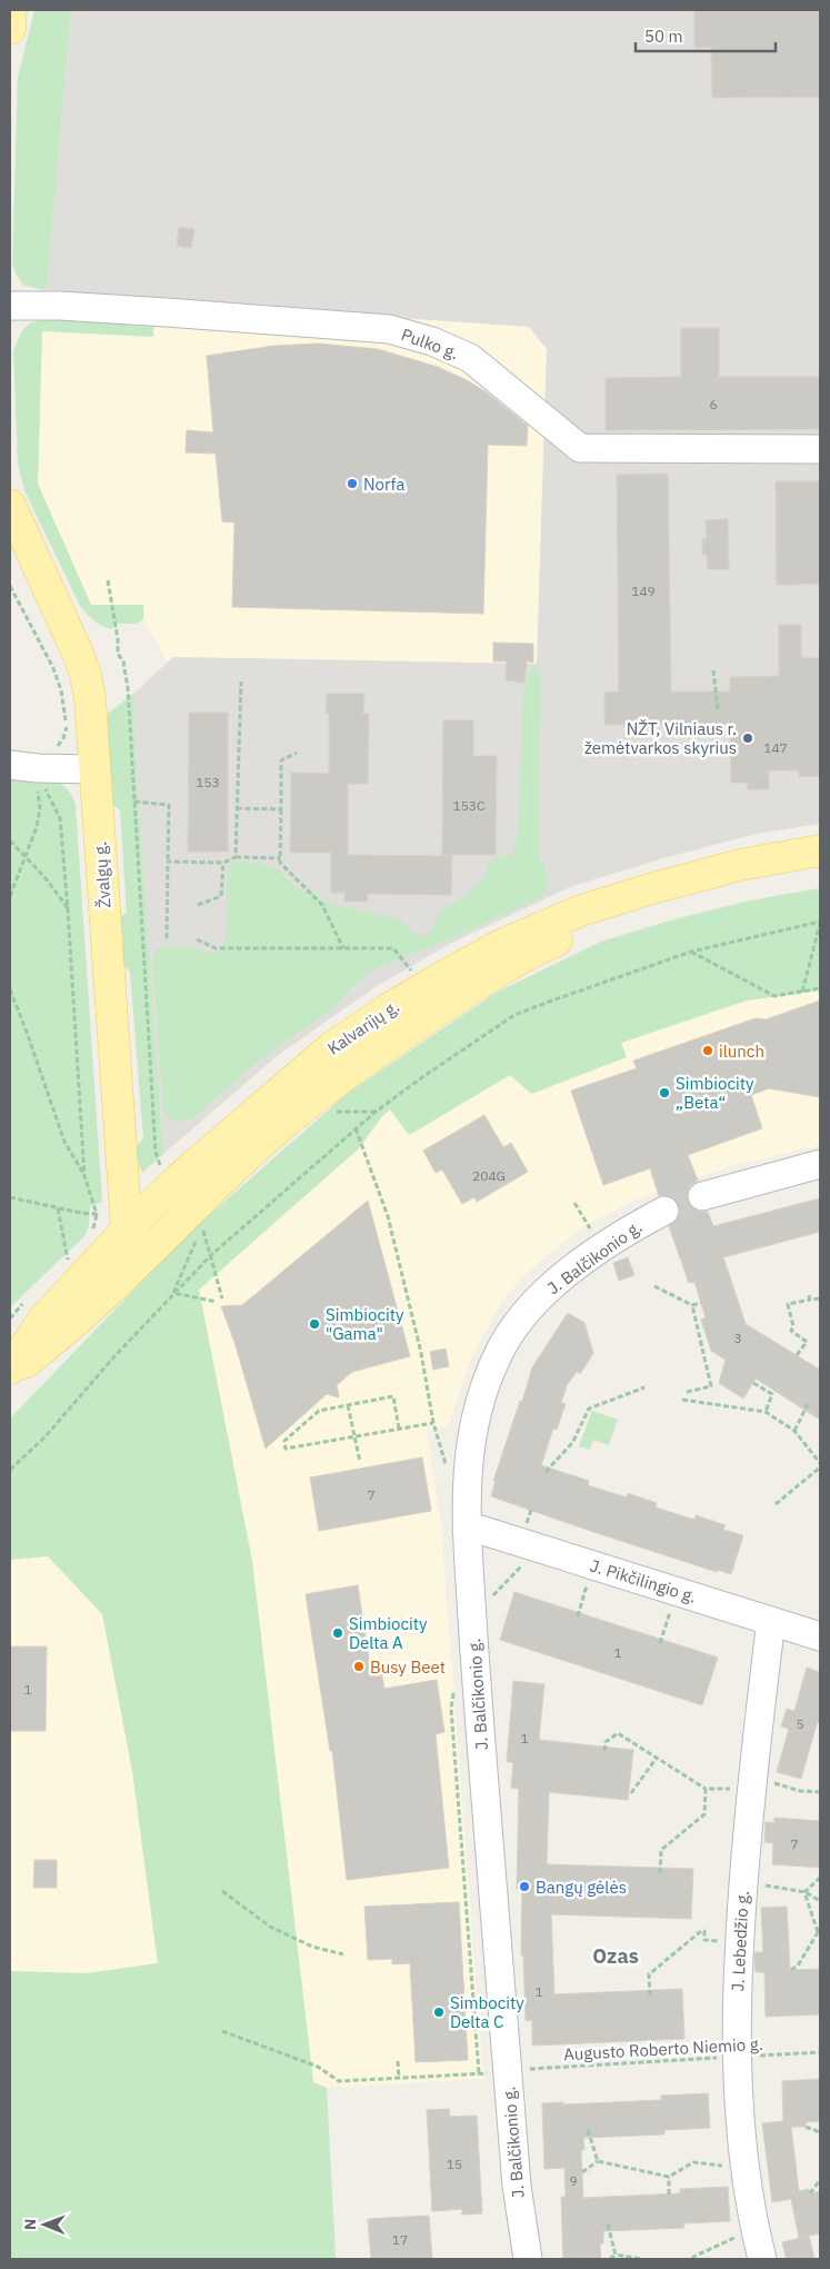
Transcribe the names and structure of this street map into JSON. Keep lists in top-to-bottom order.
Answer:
{
  "streets": {
    "main road": ["Žvalgų g.", "Kalvarijų g."],
    "street": [
      "Pulko g.",
      "J. Balčikonio g.",
      "J. Pikčilingio g.",
      "J. Lebedžio g."
    ],
    "path": ["Augusto Roberto Niemio g."]
  },
  "crossings": [
    ["Žvalgų g.", "Kalvarijų g."],
    ["J. Balčikonio g.", "J. Pikčilingio g."],
    ["J. Balčikonio g.", "Augusto Roberto Niemio g."],
    ["J. Pikčilingio g.", "J. Lebedžio g."],
    ["J. Lebedžio g.", "Augusto Roberto Niemio g."]
  ],
  "districts": ["Ozas"],
  "places": [
    "Norfa",
    "NŽT, Vilniaus r. žemėtvarkos skyrius",
    "ilunch",
    "Simbiocity „Beta“",
    "Simbiocity \"Gama\"",
    "Simbiocity Delta A",
    "Busy Beet",
    "Bangų gėlės",
    "Simbocity Delta C"
  ],
  "house_numbers": [
    "6",
    "149",
    "147",
    "153",
    "153C",
    "204G",
    "3",
    "7",
    "1",
    "1",
    "5",
    "1",
    "7",
    "1",
    "15",
    "9",
    "17"
  ],
  "scale_bar": "50 m",
  "north": "left"
}
